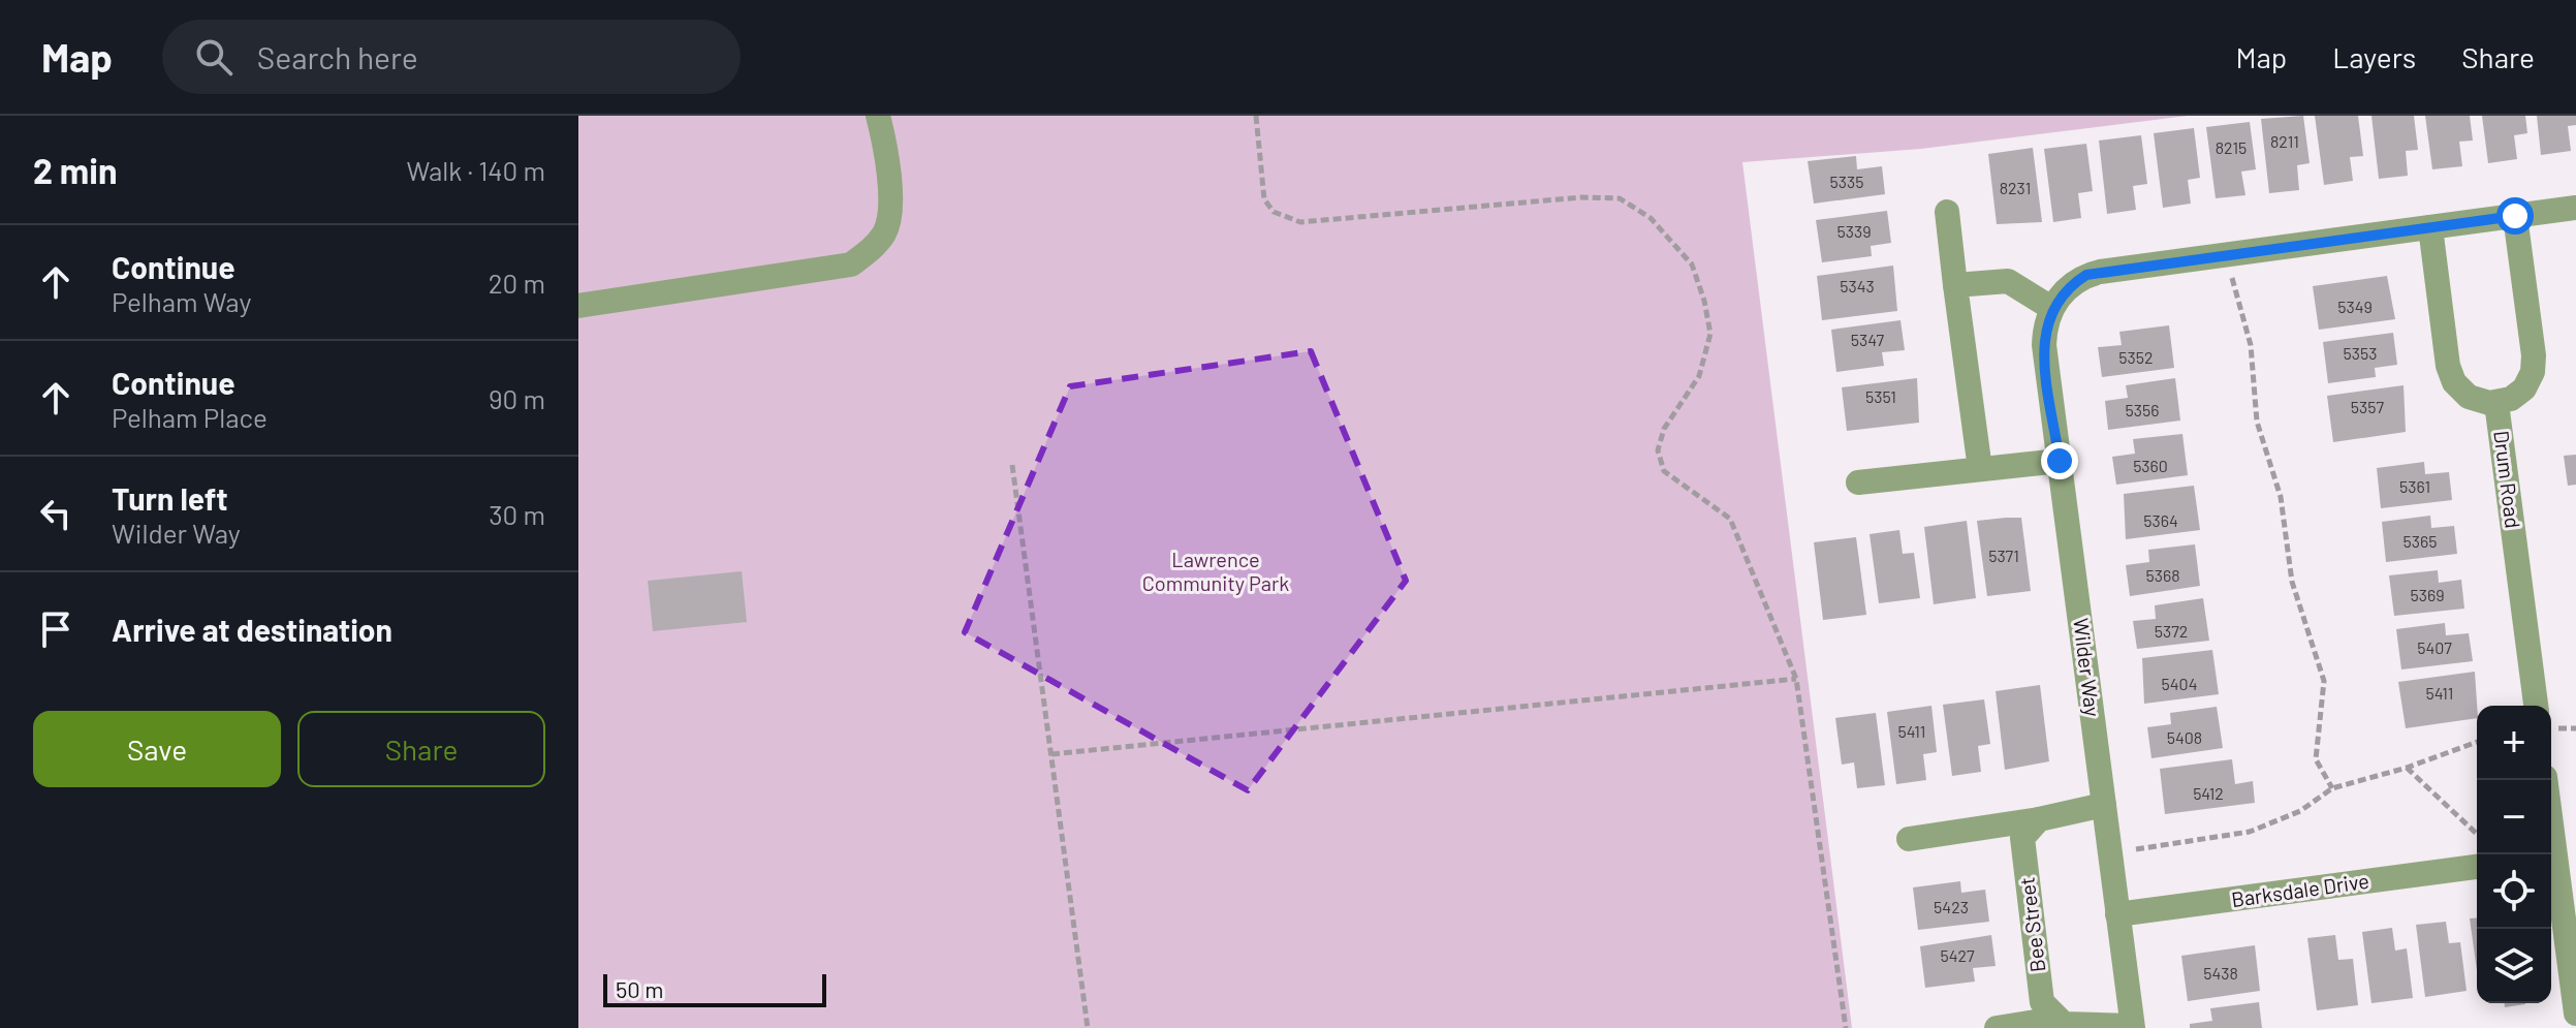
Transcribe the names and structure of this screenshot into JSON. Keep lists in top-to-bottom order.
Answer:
{
  "streets": {
    "street": [
      "Drum Road",
      "Wilder Way",
      "Barksdale Drive",
      "Bee Street"
    ]
  },
  "crossings": [
    ["Wilder Way", "Barksdale Drive"]
  ],
  "parks": ["Lawrence Community Park"],
  "house_numbers": [
    "8211",
    "8215",
    "5335",
    "8231",
    "5339",
    "5343",
    "5349",
    "5347",
    "5353",
    "5352",
    "5351",
    "5357",
    "5356",
    "5360",
    "5361",
    "5364",
    "5365",
    "5371",
    "5368",
    "5369",
    "5372",
    "5407",
    "5404",
    "5411",
    "5411",
    "5408",
    "5412",
    "5423",
    "5427",
    "5438"
  ],
  "scale_bar": "50 m",
  "page": {
    "header": "Map",
    "search": "Search here",
    "nav": ["Map", "Layers", "Share"],
    "heading": ["2 min", "Walk · 140 m"],
    "list": [
      ["Continue", "Pelham Way", "20 m"],
      ["Continue", "Pelham Place", "90 m"],
      ["Turn left", "Wilder Way", "30 m"],
      "Arrive at destination"
    ],
    "buttons": ["Save", "Share"],
    "map_buttons": ["+", "−"],
    "scale": "50 m"
  }
}
